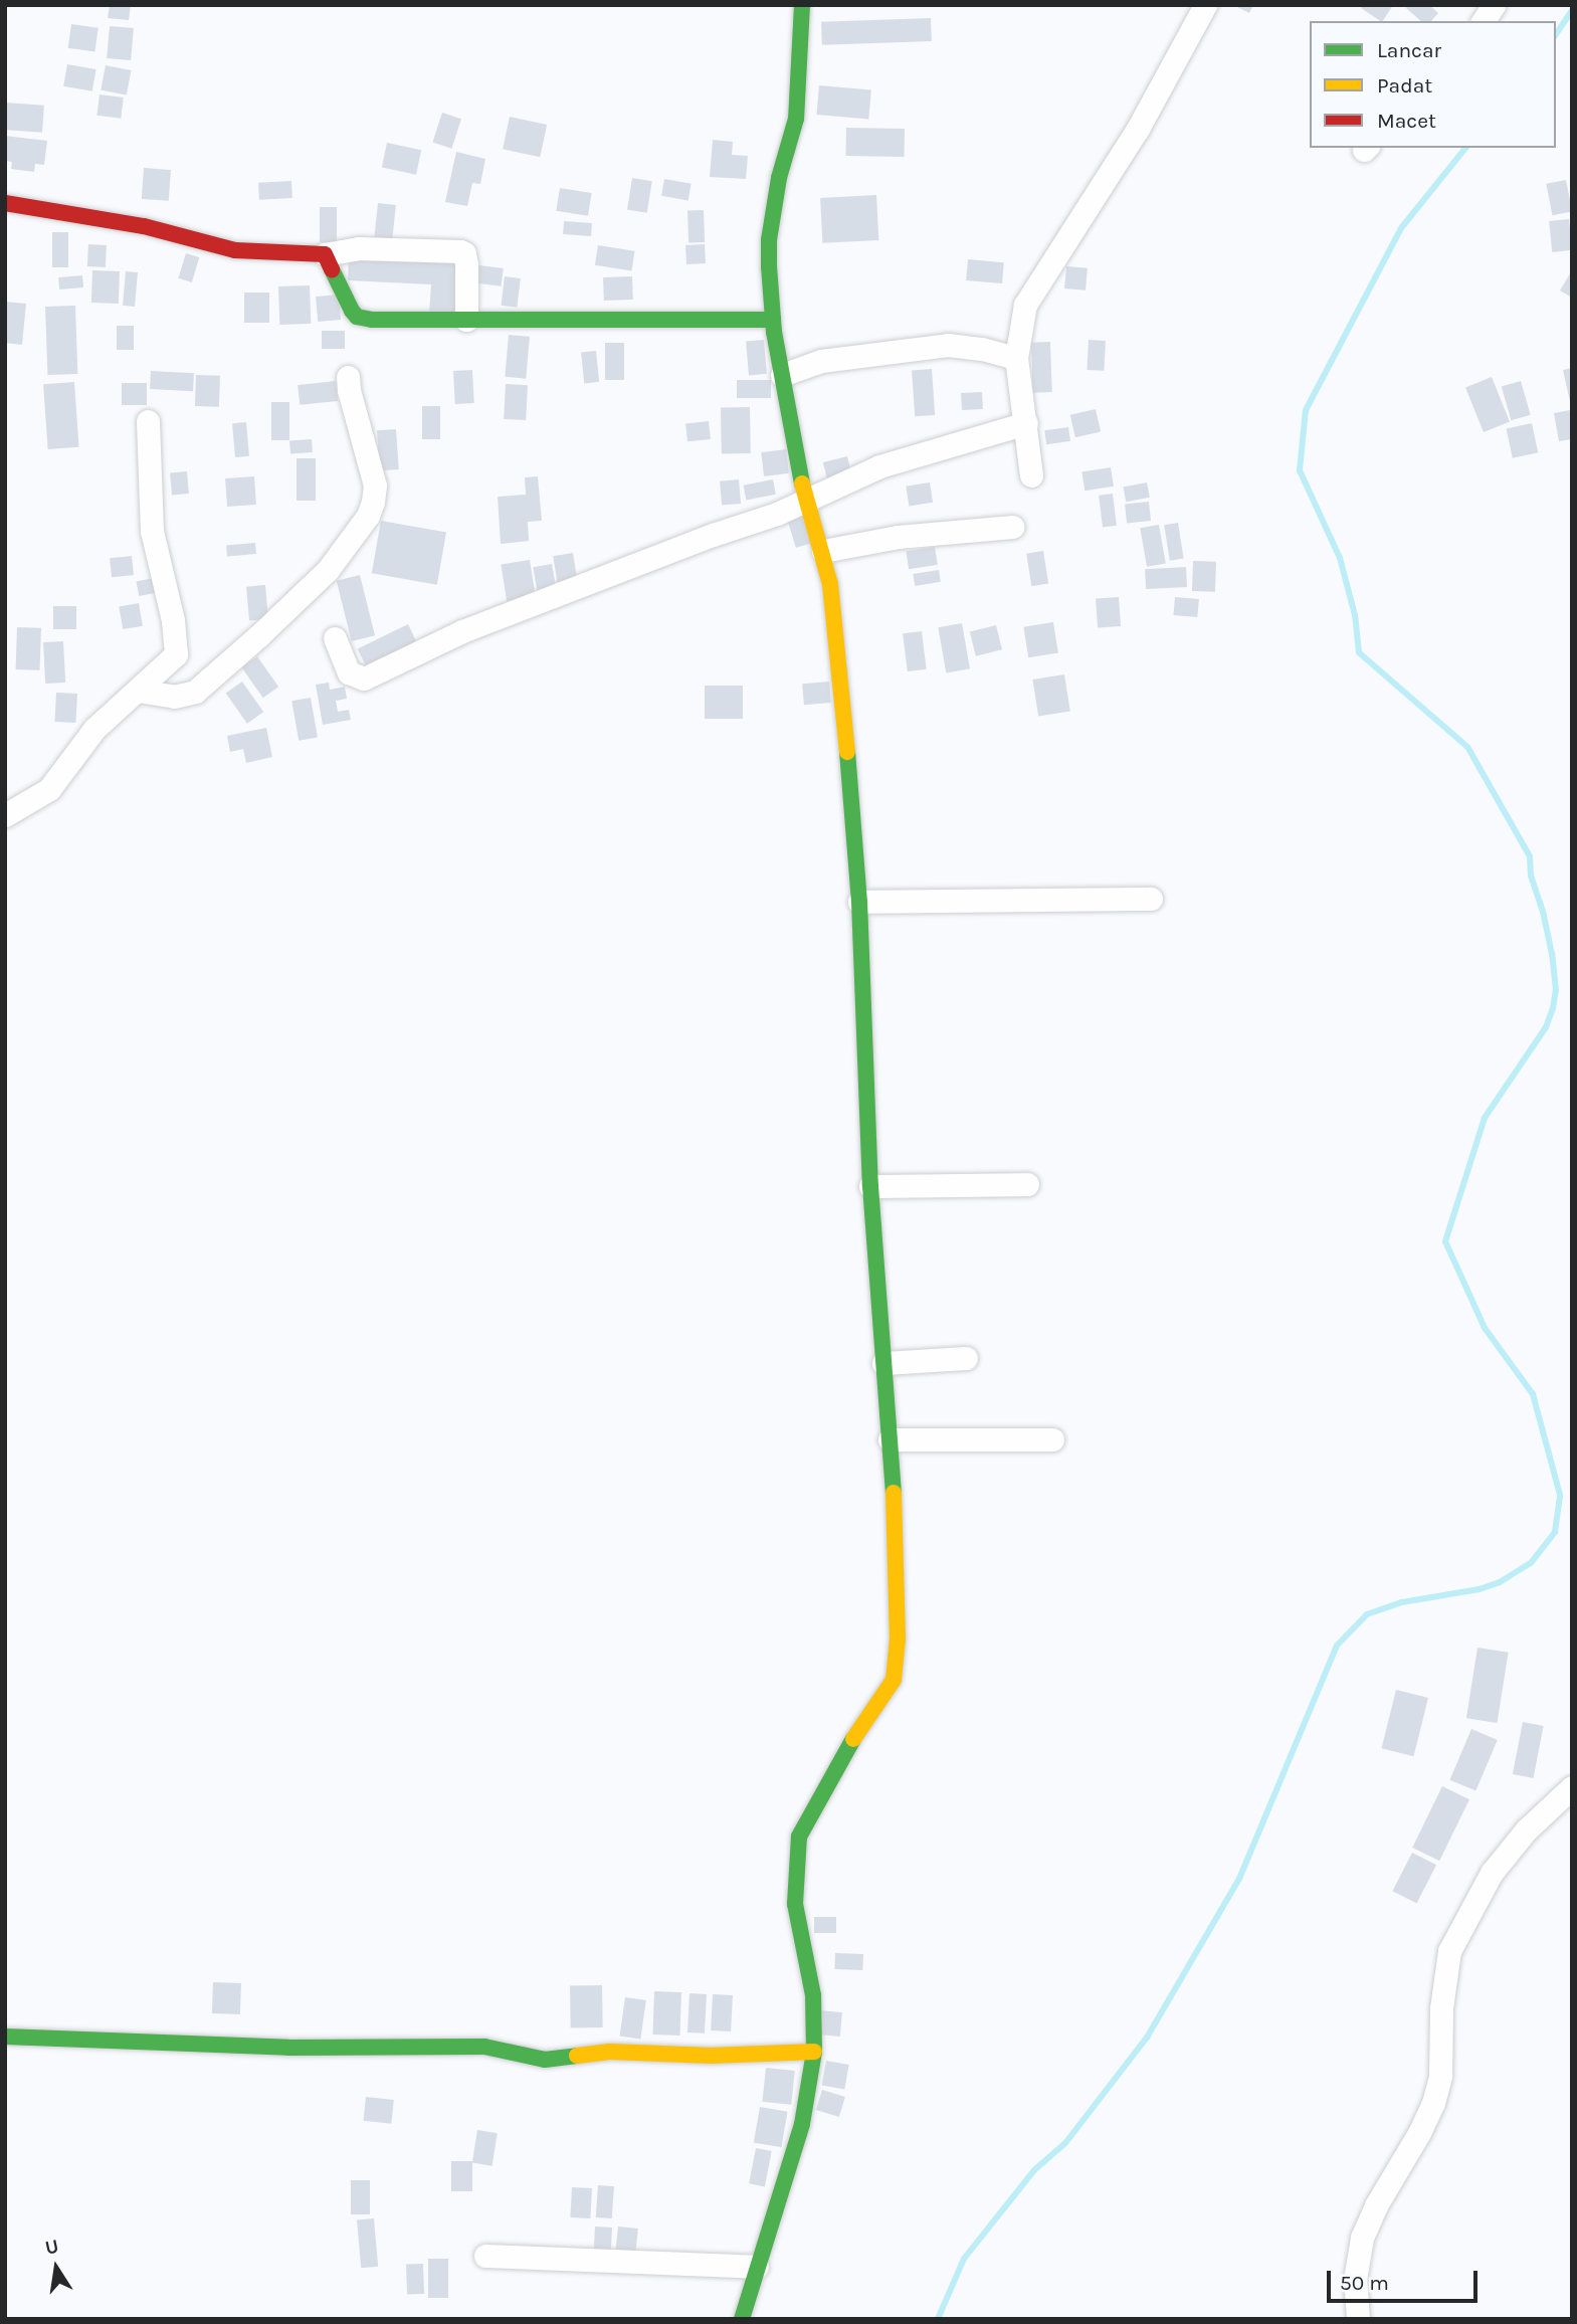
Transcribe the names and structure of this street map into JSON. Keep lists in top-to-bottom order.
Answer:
{
  "legend": ["Lancar", "Padat", "Macet"],
  "scale_bar": "50 m",
  "north": "top"
}
